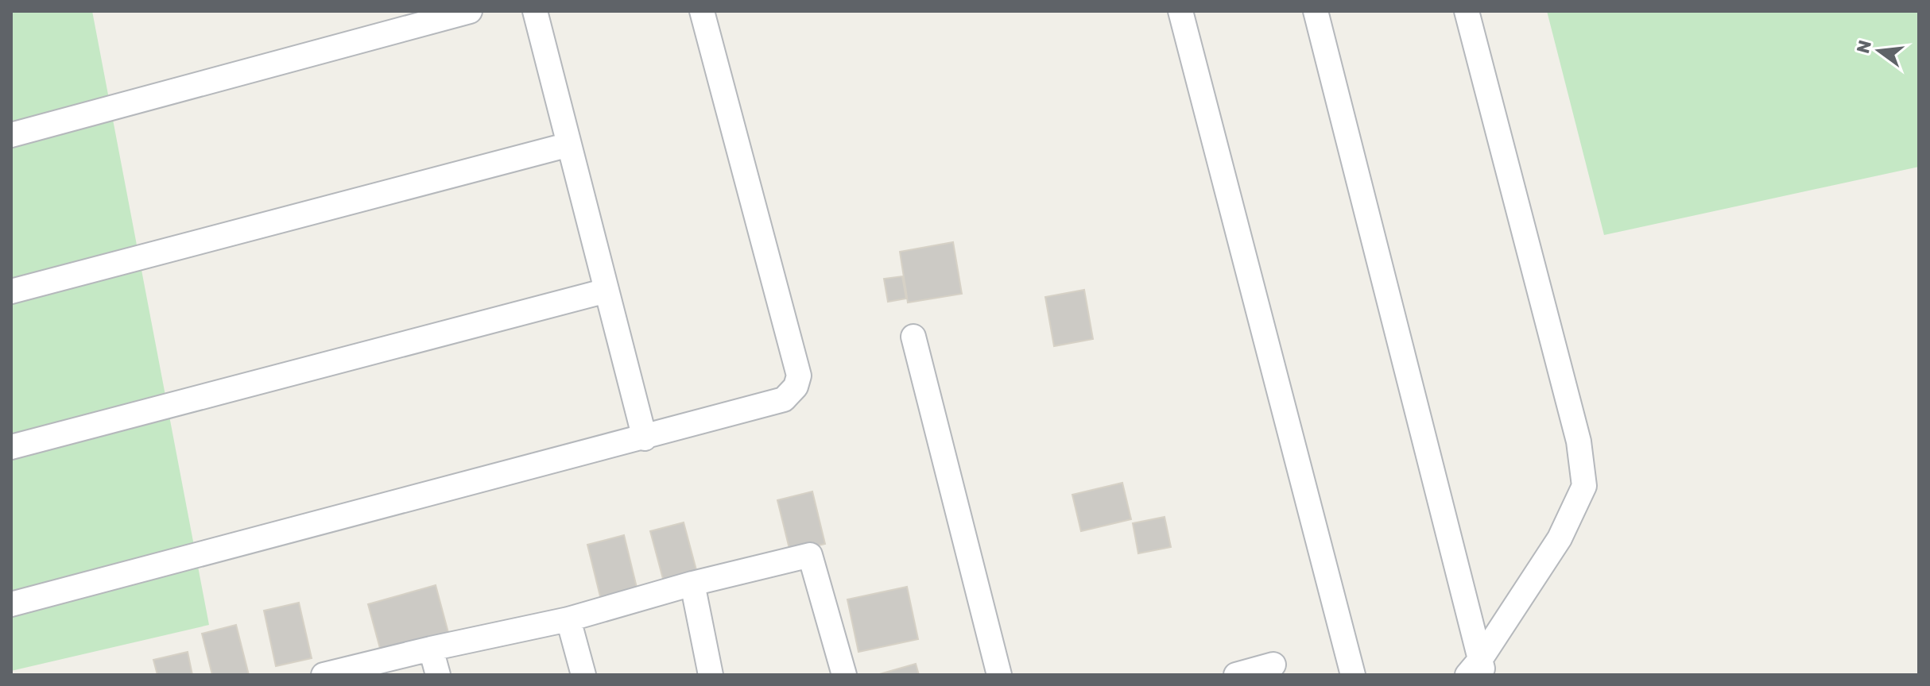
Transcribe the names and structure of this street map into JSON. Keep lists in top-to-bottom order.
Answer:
{
  "north": "left"
}
